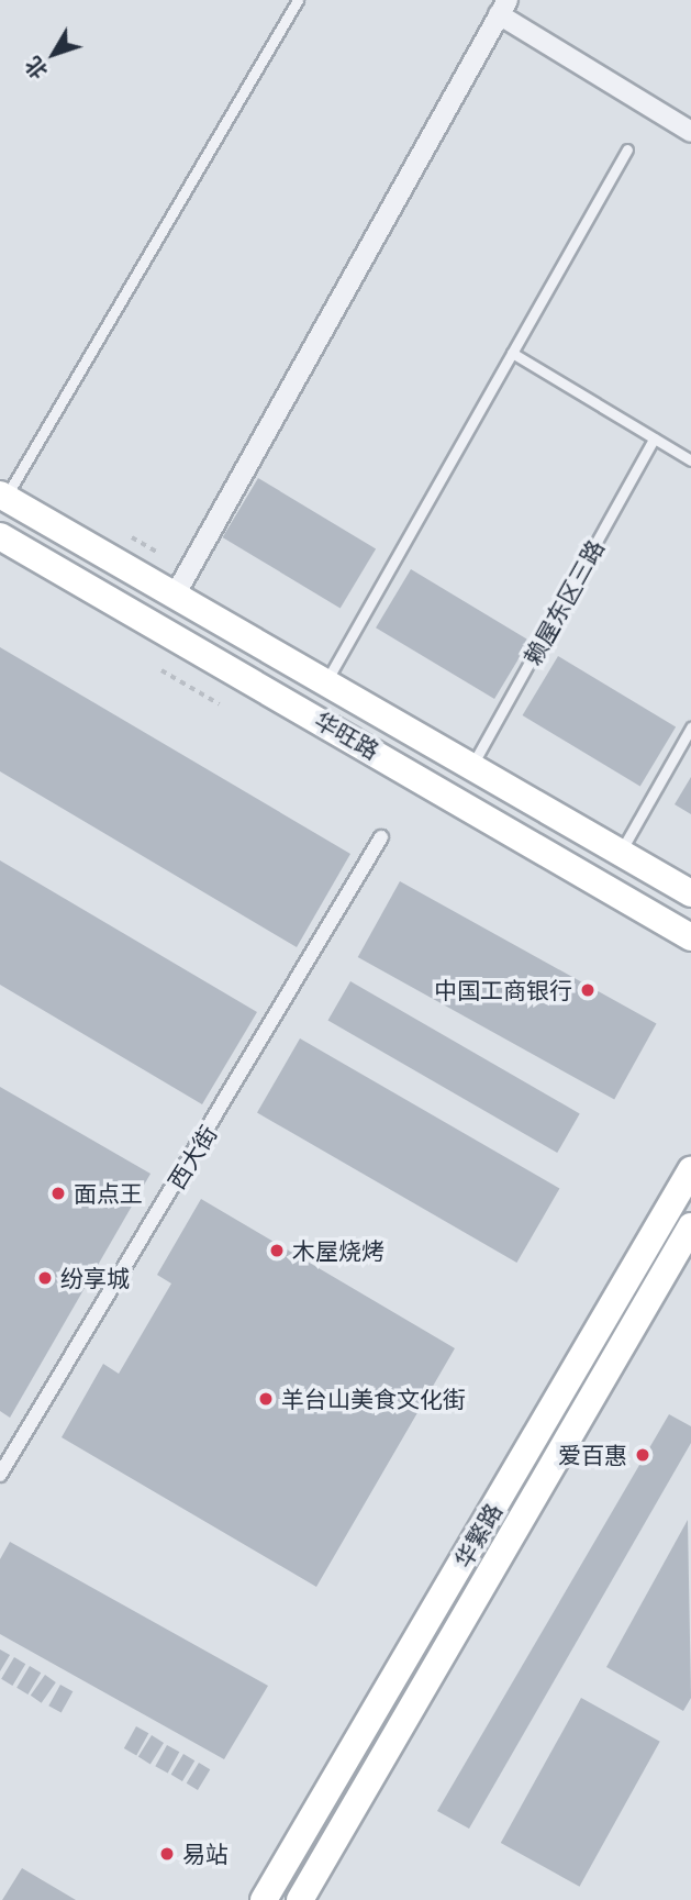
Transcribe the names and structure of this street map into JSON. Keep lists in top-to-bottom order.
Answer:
{
  "streets": {
    "main road": ["华旺路", "华繁路"],
    "street": ["西大街"],
    "lane": ["赖屋东区三路"]
  },
  "crossings": [
    ["赖屋东区三路", "华旺路"]
  ],
  "places": [
    "中国工商银行",
    "面点王",
    "木屋烧烤",
    "纷享城",
    "羊台山美食文化街",
    "爱百惠",
    "易站"
  ],
  "north": "bottom left"
}
